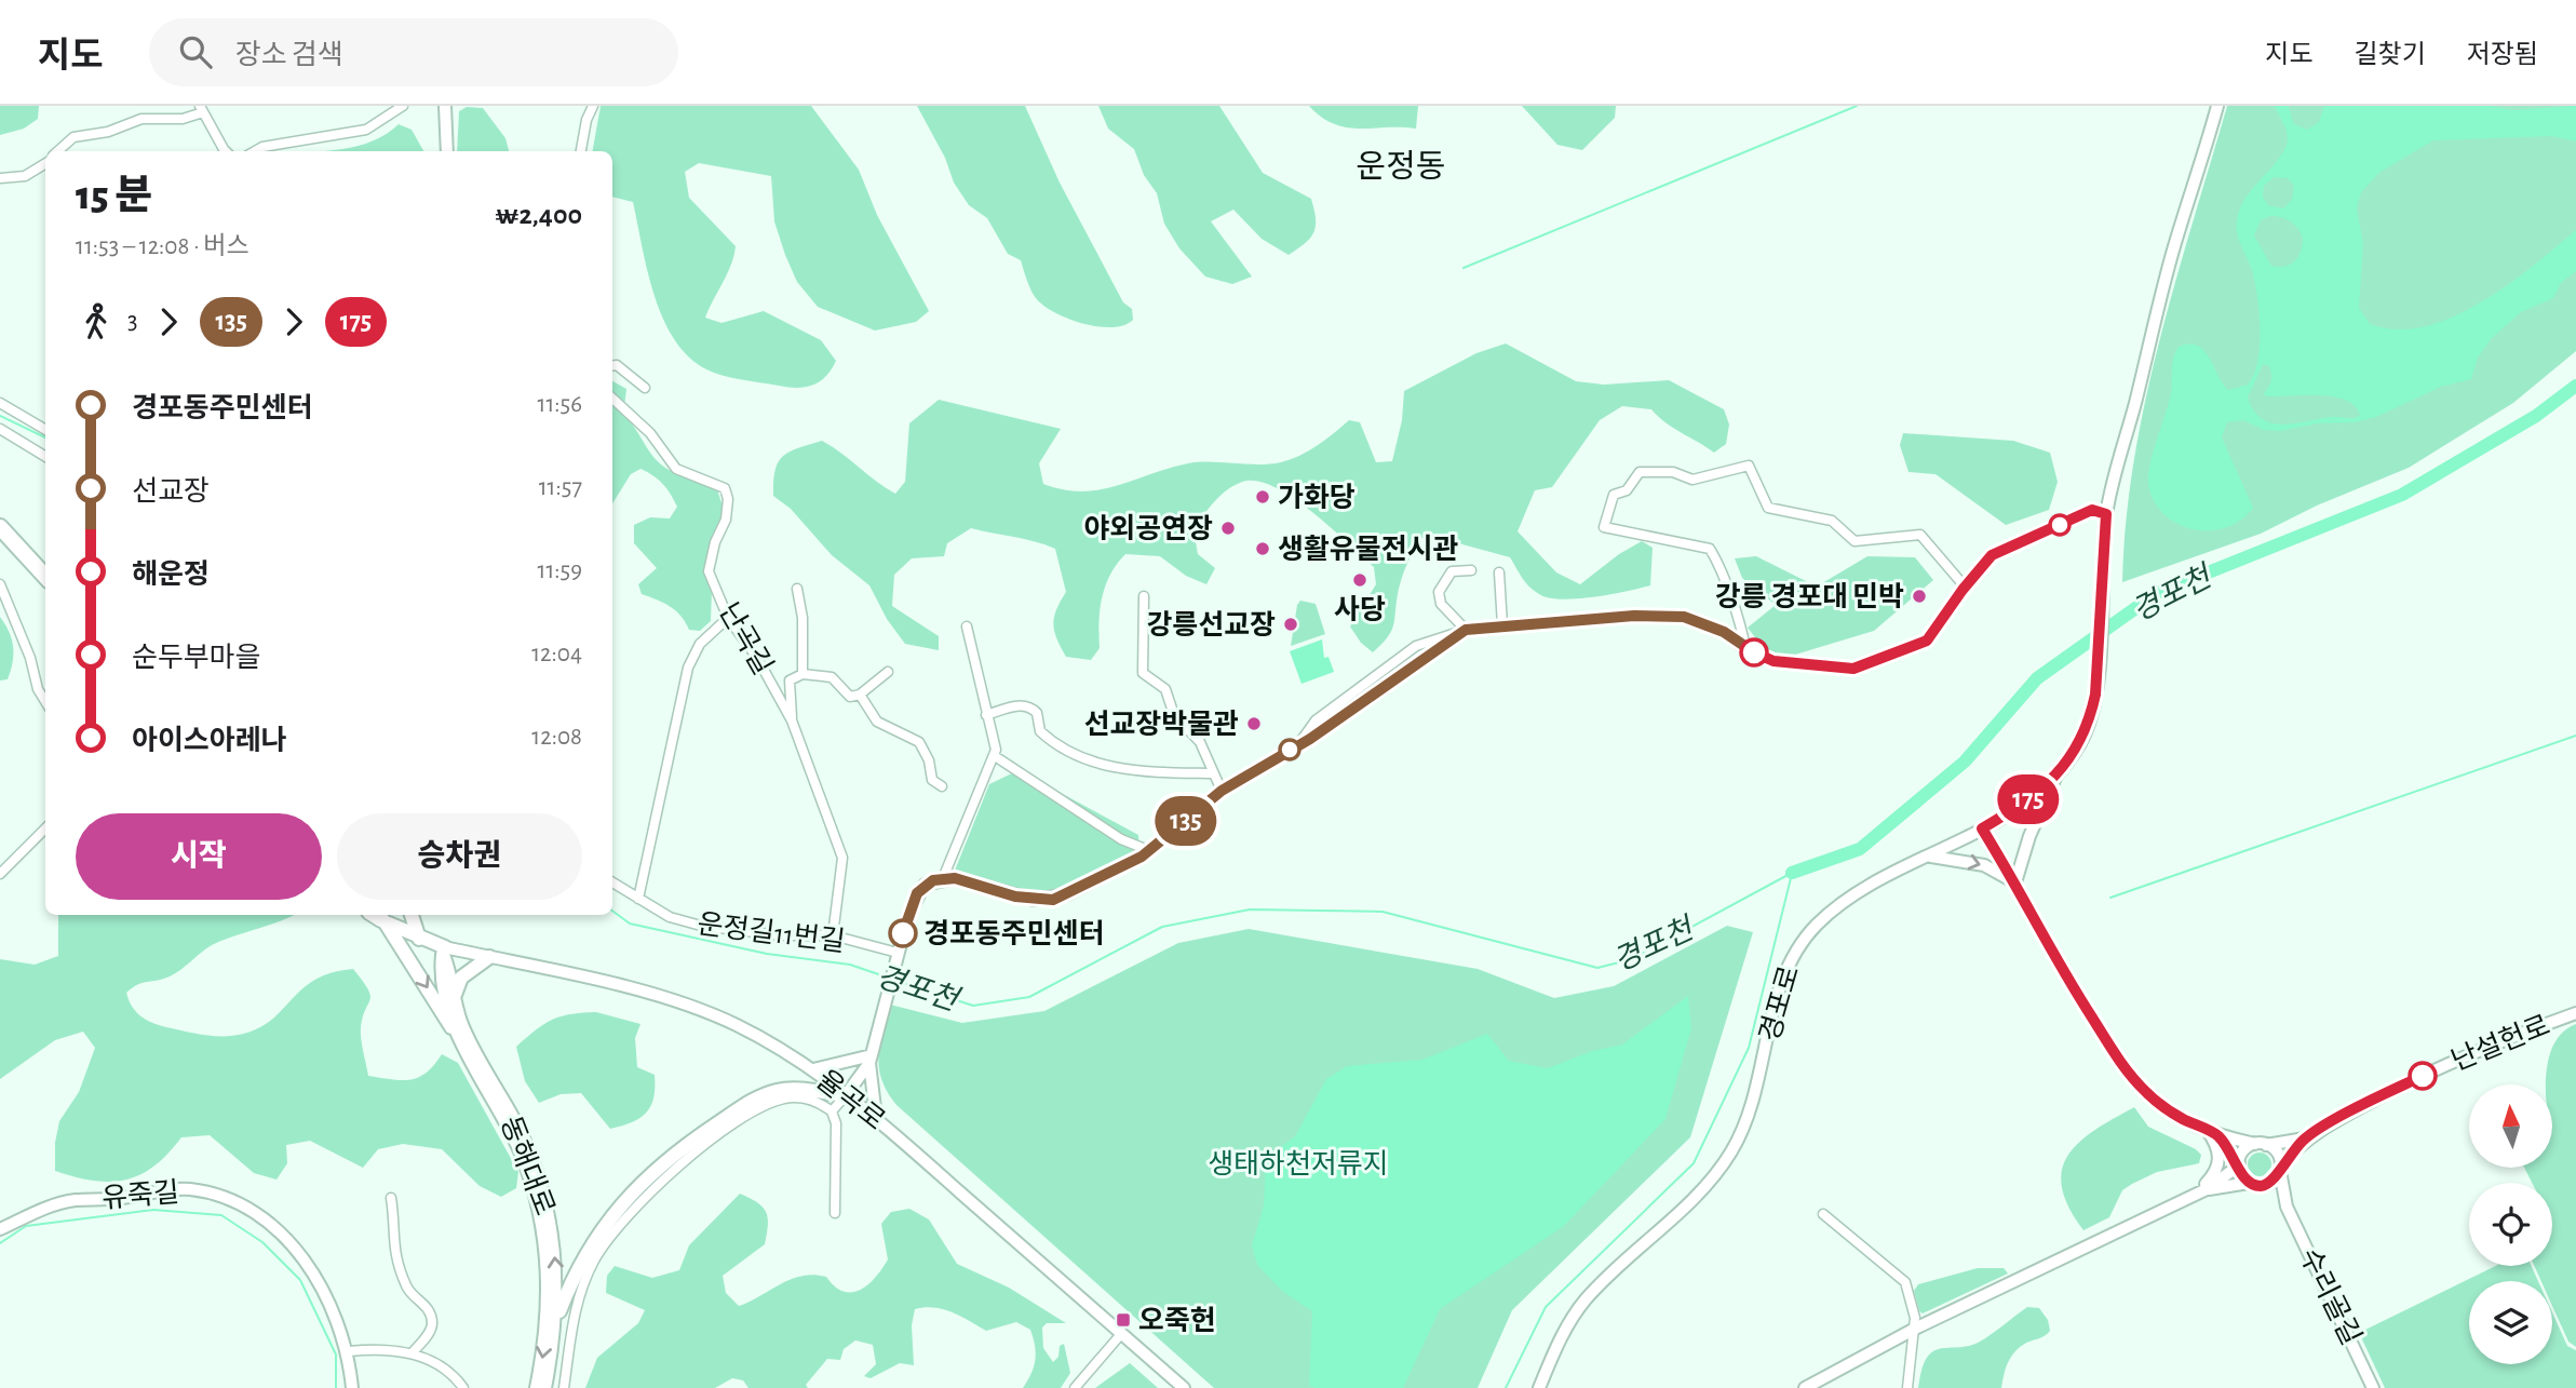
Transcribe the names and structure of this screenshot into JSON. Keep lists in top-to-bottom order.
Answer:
{
  "streets": {
    "main road": ["동해대로"],
    "street": [
      "난곡길",
      "운정길11번길",
      "경포로",
      "난설헌로",
      "율곡로",
      "유죽길",
      "수리골길"
    ]
  },
  "crossings": [
    ["난곡길", "운정길11번길"],
    ["난설헌로", "수리골길"],
    ["율곡로", "동해대로"]
  ],
  "districts": ["운정동"],
  "water": ["경포천"],
  "parks": ["생태하천저류지"],
  "places": {
    "other": [
      "가화당",
      "야외공연장",
      "생활유물전시관",
      "사당",
      "강릉 경포대 민박",
      "강릉선교장",
      "선교장박물관",
      "경포동주민센터"
    ],
    "transit": ["오죽헌"]
  },
  "lines": ["bus line 175", "bus line 135"],
  "north": "top",
  "page": {
    "header": "지도",
    "search": "장소 검색",
    "nav": ["지도", "길찾기", "저장됨"],
    "on_map": ["135", "175"],
    "heading": ["15 분", "11:53 – 12:08 · 버스", "₩2,400"],
    "legs": ["3", "135", "175"],
    "list": [
      {
        "name": "경포동주민센터",
        "value": "11:56"
      },
      {
        "name": "선교장",
        "value": "11:57"
      },
      {
        "name": "해운정",
        "value": "11:59"
      },
      {
        "name": "순두부마을",
        "value": "12:04"
      },
      {
        "name": "아이스아레나",
        "value": "12:08"
      }
    ],
    "buttons": ["시작", "승차권"]
  }
}
